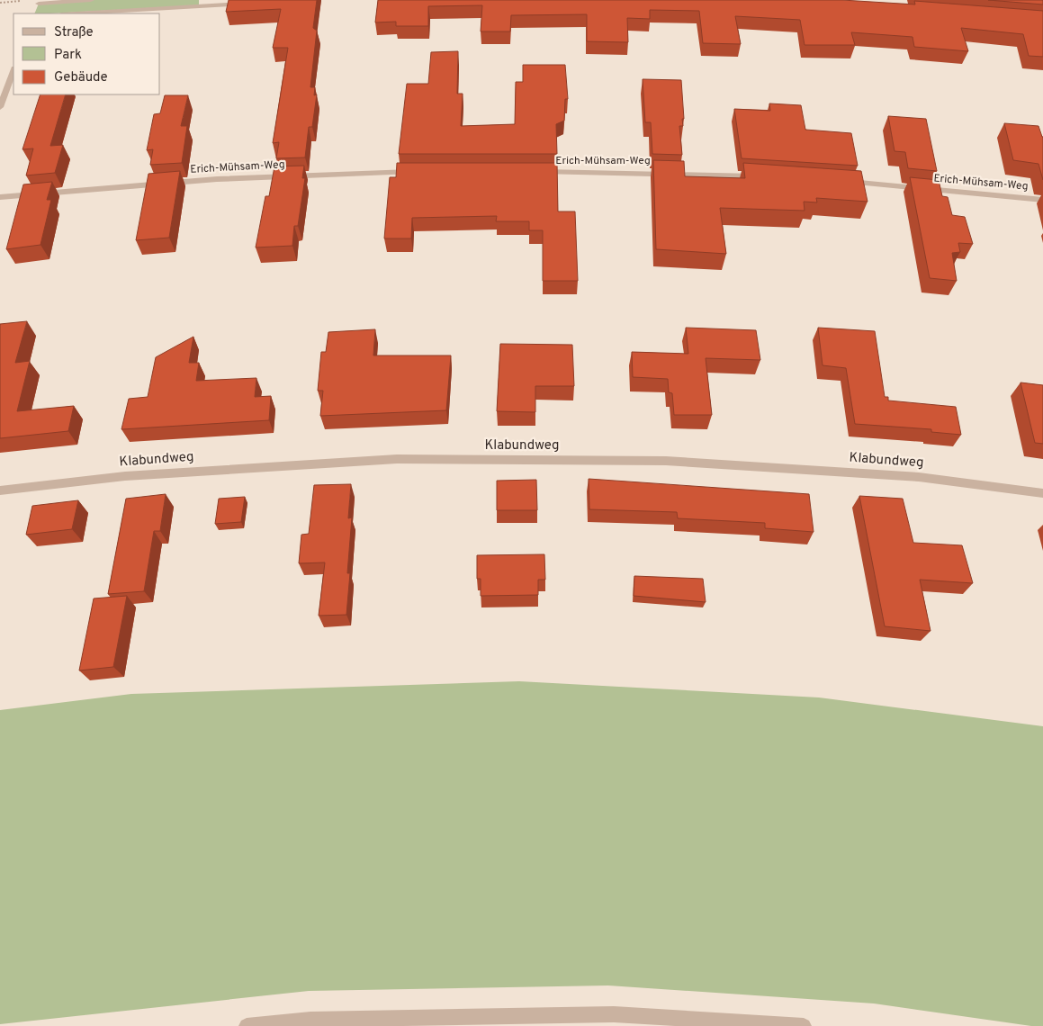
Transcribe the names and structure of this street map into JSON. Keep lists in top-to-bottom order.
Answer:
{
  "streets": {
    "street": ["Erich-Mühsam-Weg", "Klabundweg"]
  },
  "legend": ["Straße", "Park", "Gebäude"]
}
